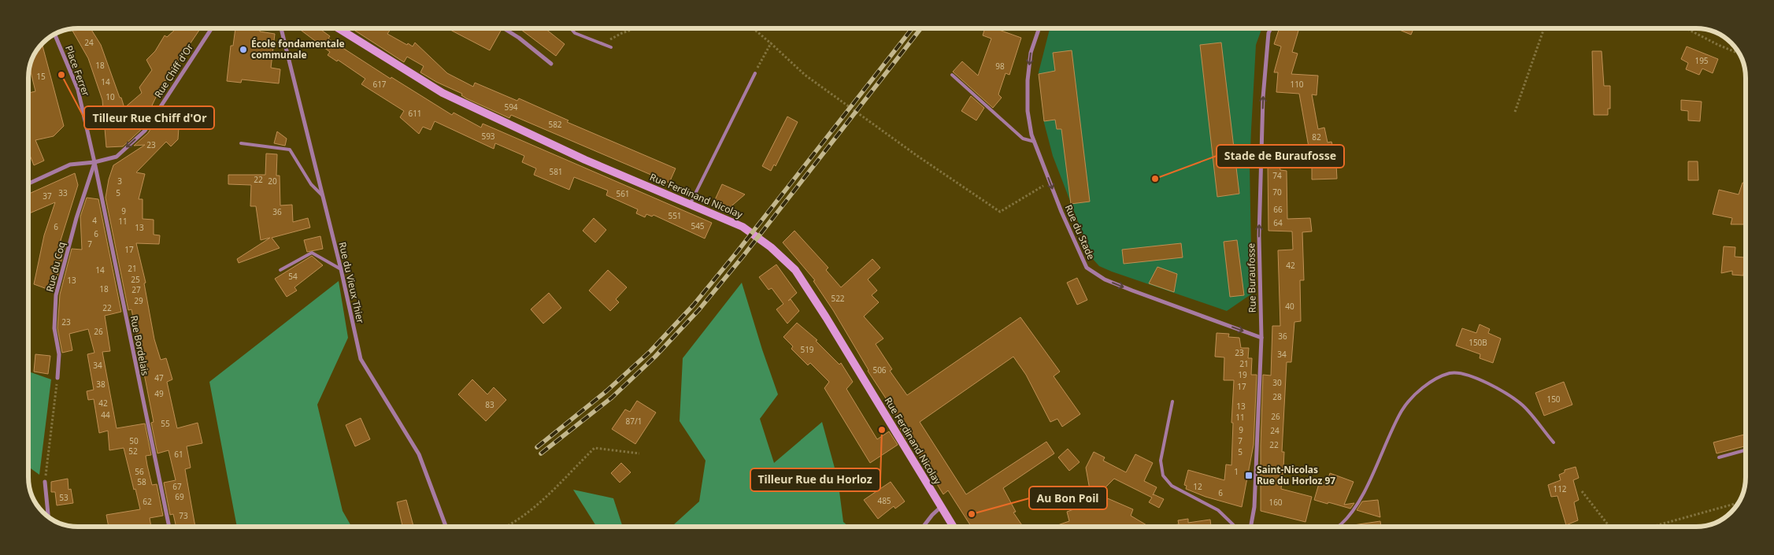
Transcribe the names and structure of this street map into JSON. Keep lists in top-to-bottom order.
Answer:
{
  "streets": {
    "street": [
      "Place Ferrer",
      "Rue Chiff d'Or",
      "Rue Ferdinand Nicolay",
      "Rue du Stade",
      "Rue du Coq",
      "Rue Buraufosse",
      "Rue du Vieux Thier",
      "Rue Bordelais"
    ]
  },
  "crossings": [
    ["Place Ferrer", "Rue Chiff d'Or"],
    ["Place Ferrer", "Rue du Coq"],
    ["Place Ferrer", "Rue Bordelais"],
    ["Rue Chiff d'Or", "Rue du Coq"],
    ["Rue Chiff d'Or", "Rue Bordelais"],
    ["Rue du Stade", "Rue Buraufosse"],
    ["Rue du Coq", "Rue Bordelais"]
  ],
  "one_way": ["Rue Chiff d'Or", "Rue du Stade", "Rue Buraufosse"],
  "places": {
    "other": [
      "École fondamentale communale",
      "Tilleur Rue Chiff d'Or",
      "Stade de Buraufosse",
      "Tilleur Rue du Horloz",
      "Au Bon Poil"
    ],
    "transit": ["Saint-Nicolas Rue du Horloz 97"]
  },
  "house_numbers": [
    "24",
    "195",
    "18",
    "98",
    "15",
    "14",
    "617",
    "110",
    "10",
    "594",
    "611",
    "582",
    "593",
    "82",
    "23",
    "581",
    "74",
    "22",
    "3",
    "20",
    "70",
    "33",
    "5",
    "561",
    "37",
    "66",
    "9",
    "36",
    "551",
    "4",
    "11",
    "64",
    "545",
    "6",
    "13",
    "6",
    "7",
    "17",
    "42",
    "21",
    "14",
    "54",
    "25",
    "13",
    "18",
    "27",
    "522",
    "29",
    "40",
    "22",
    "23",
    "26",
    "36",
    "150B",
    "519",
    "23",
    "34",
    "21",
    "34",
    "506",
    "19",
    "47",
    "30",
    "38",
    "17",
    "49",
    "28",
    "150",
    "42",
    "83",
    "13",
    "44",
    "26",
    "11",
    "87/1",
    "55",
    "9",
    "24",
    "50",
    "7",
    "22",
    "52",
    "5",
    "61",
    "56",
    "1",
    "58",
    "67",
    "12",
    "112",
    "6",
    "69",
    "53",
    "485",
    "62",
    "160",
    "73"
  ]
}
